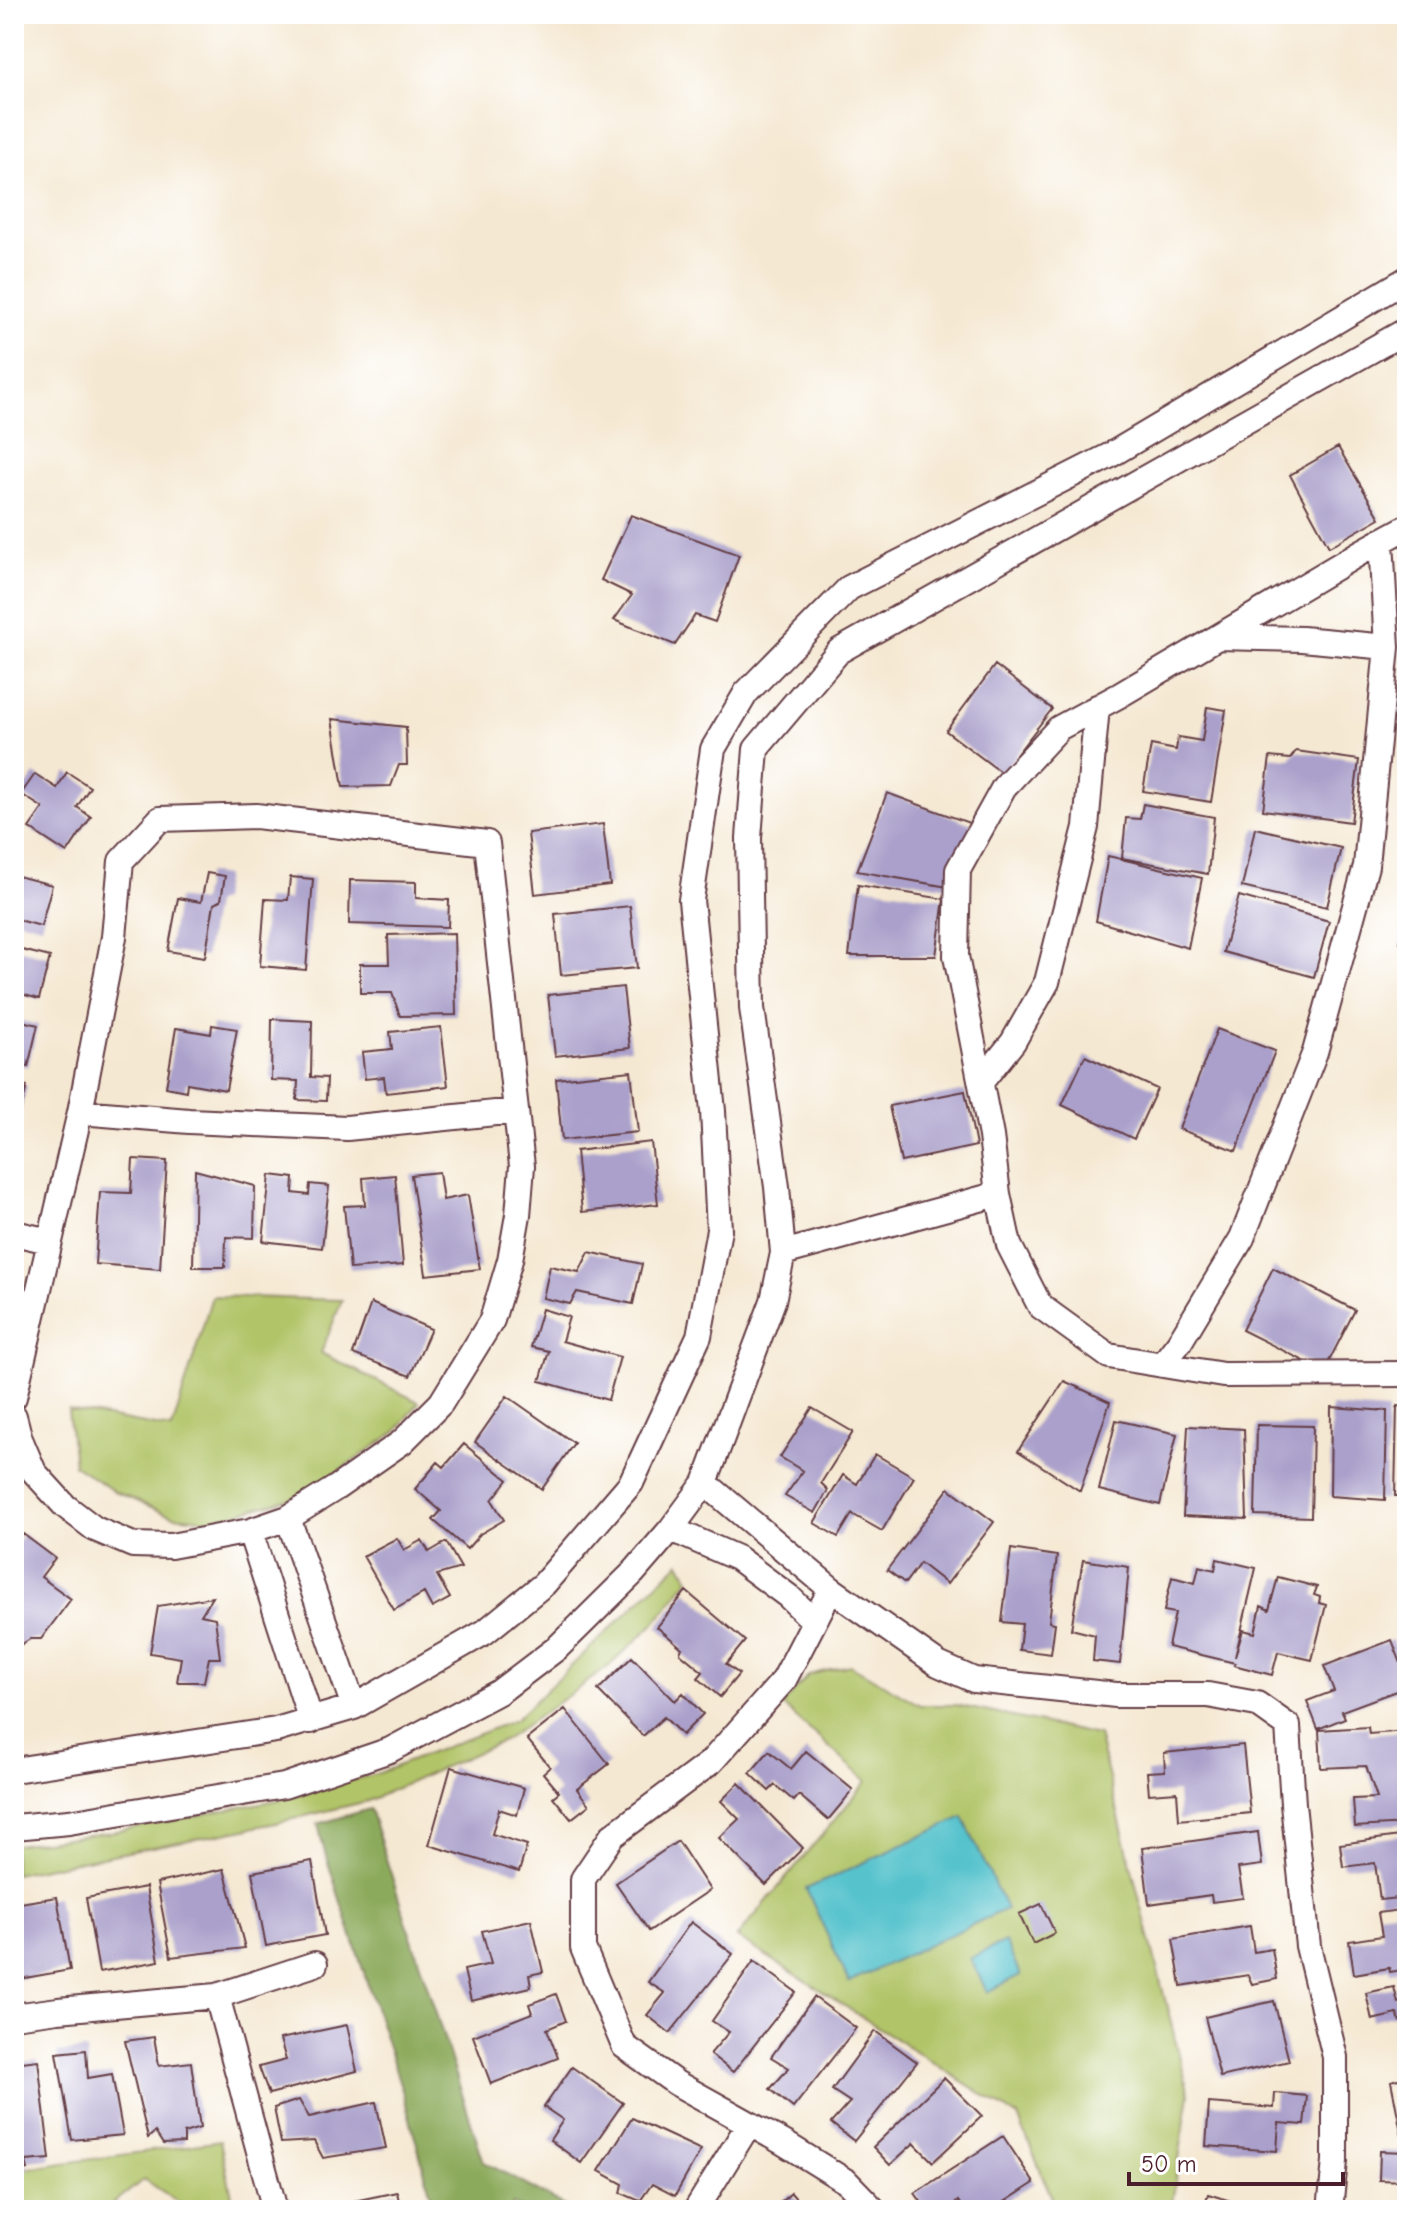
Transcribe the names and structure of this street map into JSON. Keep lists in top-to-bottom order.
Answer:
{
  "scale_bar": "50 m"
}
